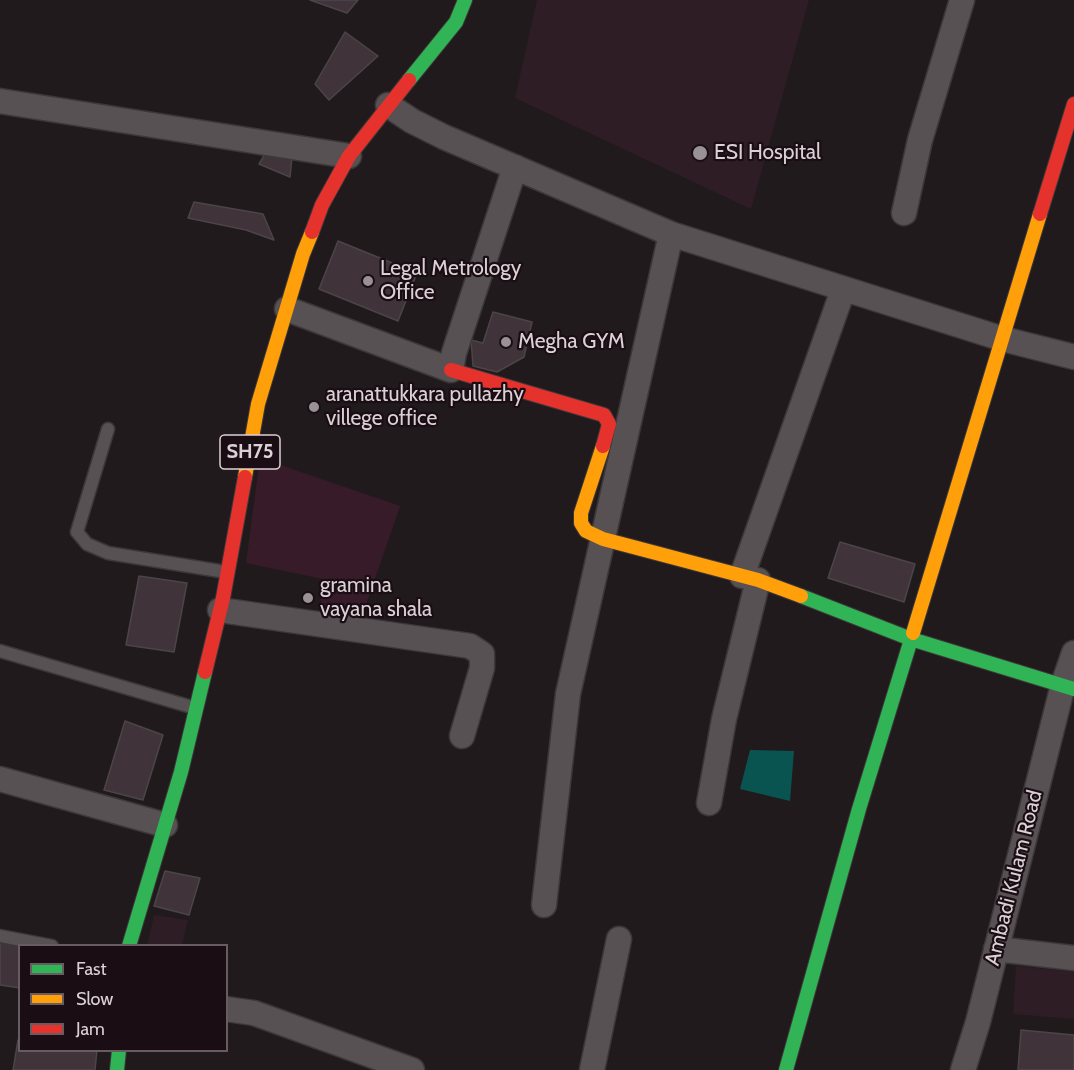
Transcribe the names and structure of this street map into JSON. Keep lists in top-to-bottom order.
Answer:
{
  "streets": {
    "street": ["SH75", "Ambadi Kulam Road"]
  },
  "places": [
    "ESI Hospital",
    "Legal Metrology Office",
    "Megha GYM",
    "aranattukkara pullazhy villege office",
    "gramina vayana shala"
  ],
  "legend": ["Fast", "Slow", "Jam"]
}
